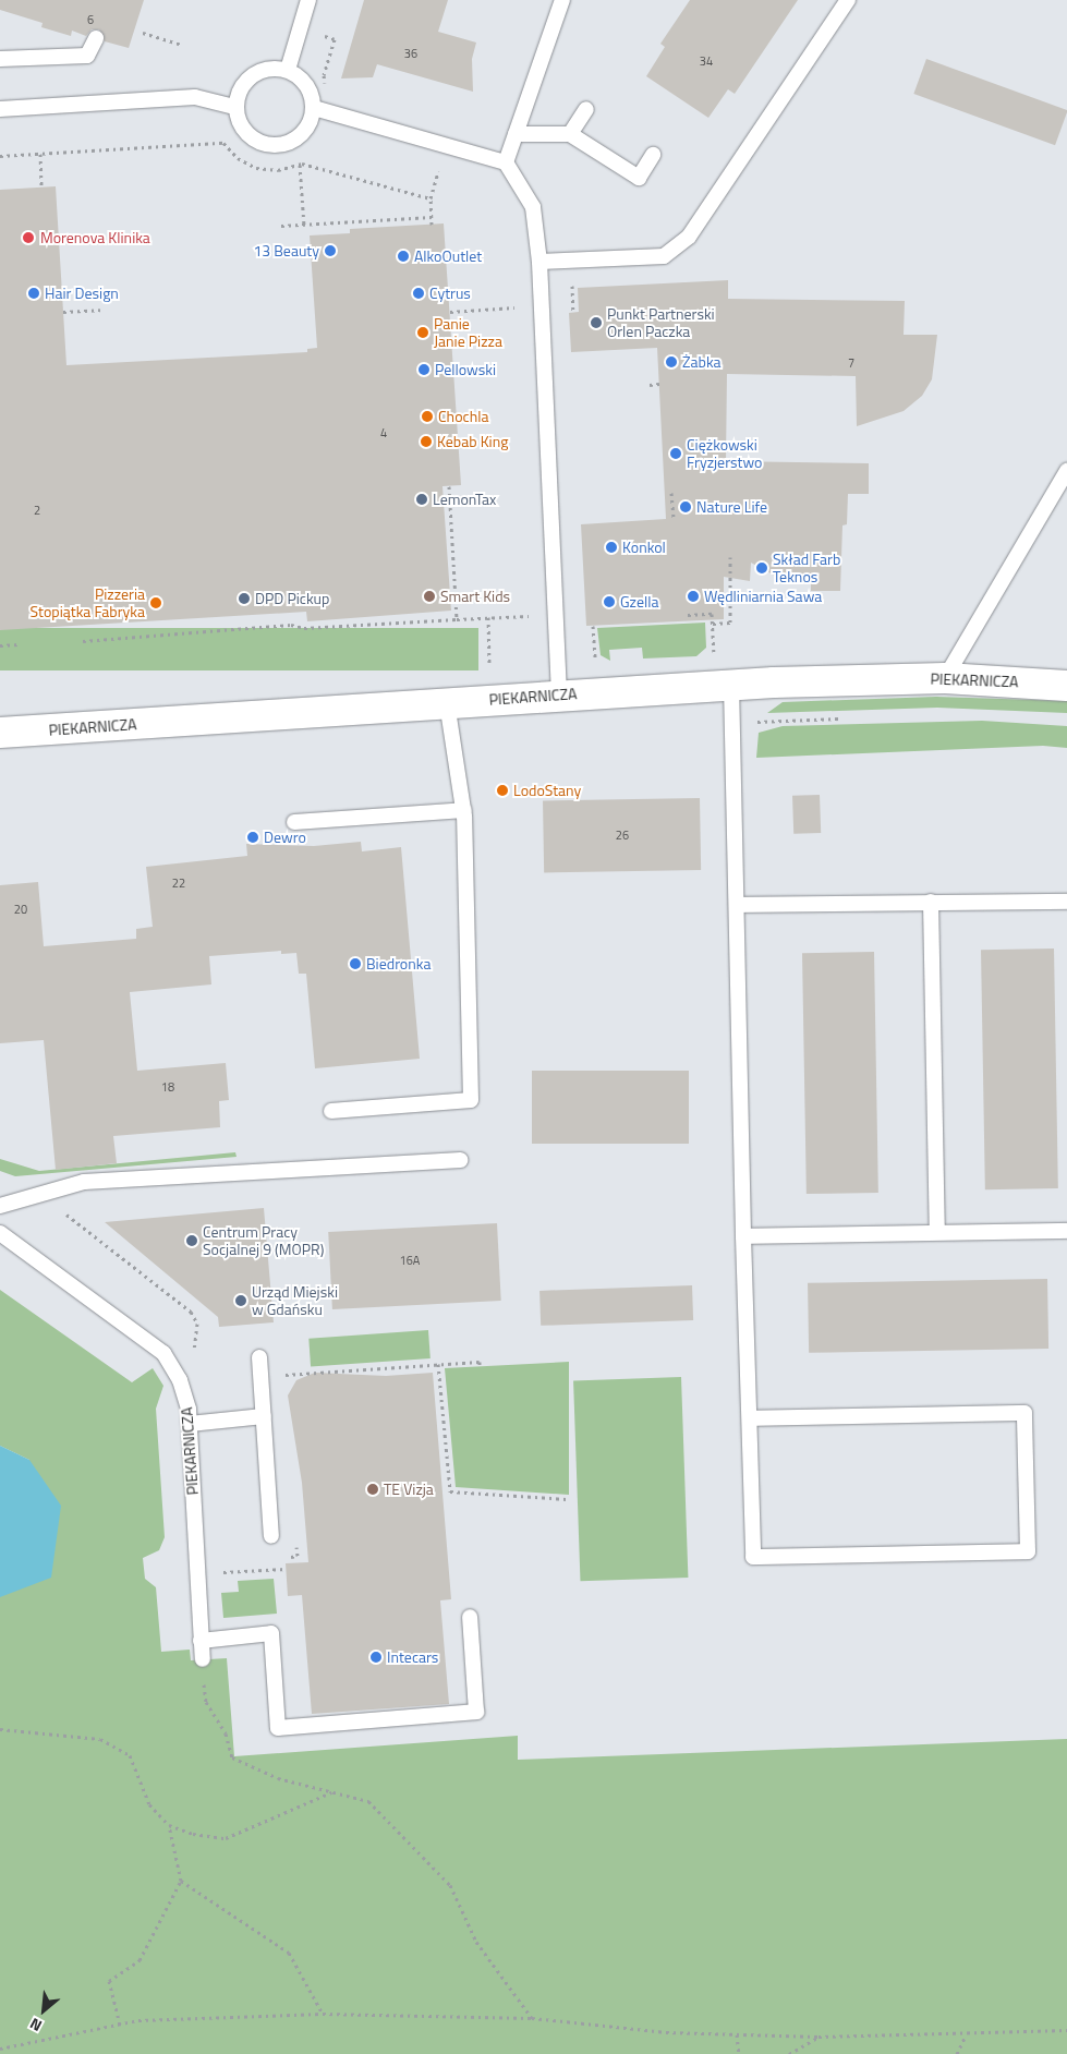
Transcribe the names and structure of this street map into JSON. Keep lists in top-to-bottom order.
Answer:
{
  "streets": {
    "street": ["PIEKARNICZA"]
  },
  "places": [
    "Morenova Klinika",
    "13 Beauty",
    "AlkoOutlet",
    "Hair Design",
    "Cytrus",
    "Punkt Partnerski Orlen Paczka",
    "Panie Janie Pizza",
    "Żabka",
    "Pellowski",
    "Chochla",
    "Kebab King",
    "Ciężkowski Fryzjerstwo",
    "LemonTax",
    "Nature Life",
    "Konkol",
    "Skład Farb Teknos",
    "Smart Kids",
    "Wędliniarnia Sawa",
    "DPD Pickup",
    "Gzella",
    "Pizzeria Stopiątka Fabryka",
    "LodoStany",
    "Dewro",
    "Biedronka",
    "Centrum Pracy Socjalnej 9 (MOPR)",
    "Urząd Miejski w Gdańsku",
    "TE Vizja",
    "Intecars"
  ],
  "house_numbers": [
    "6",
    "36",
    "34",
    "7",
    "4",
    "2",
    "26",
    "22",
    "20",
    "18",
    "16A"
  ],
  "north": "bottom left"
}
